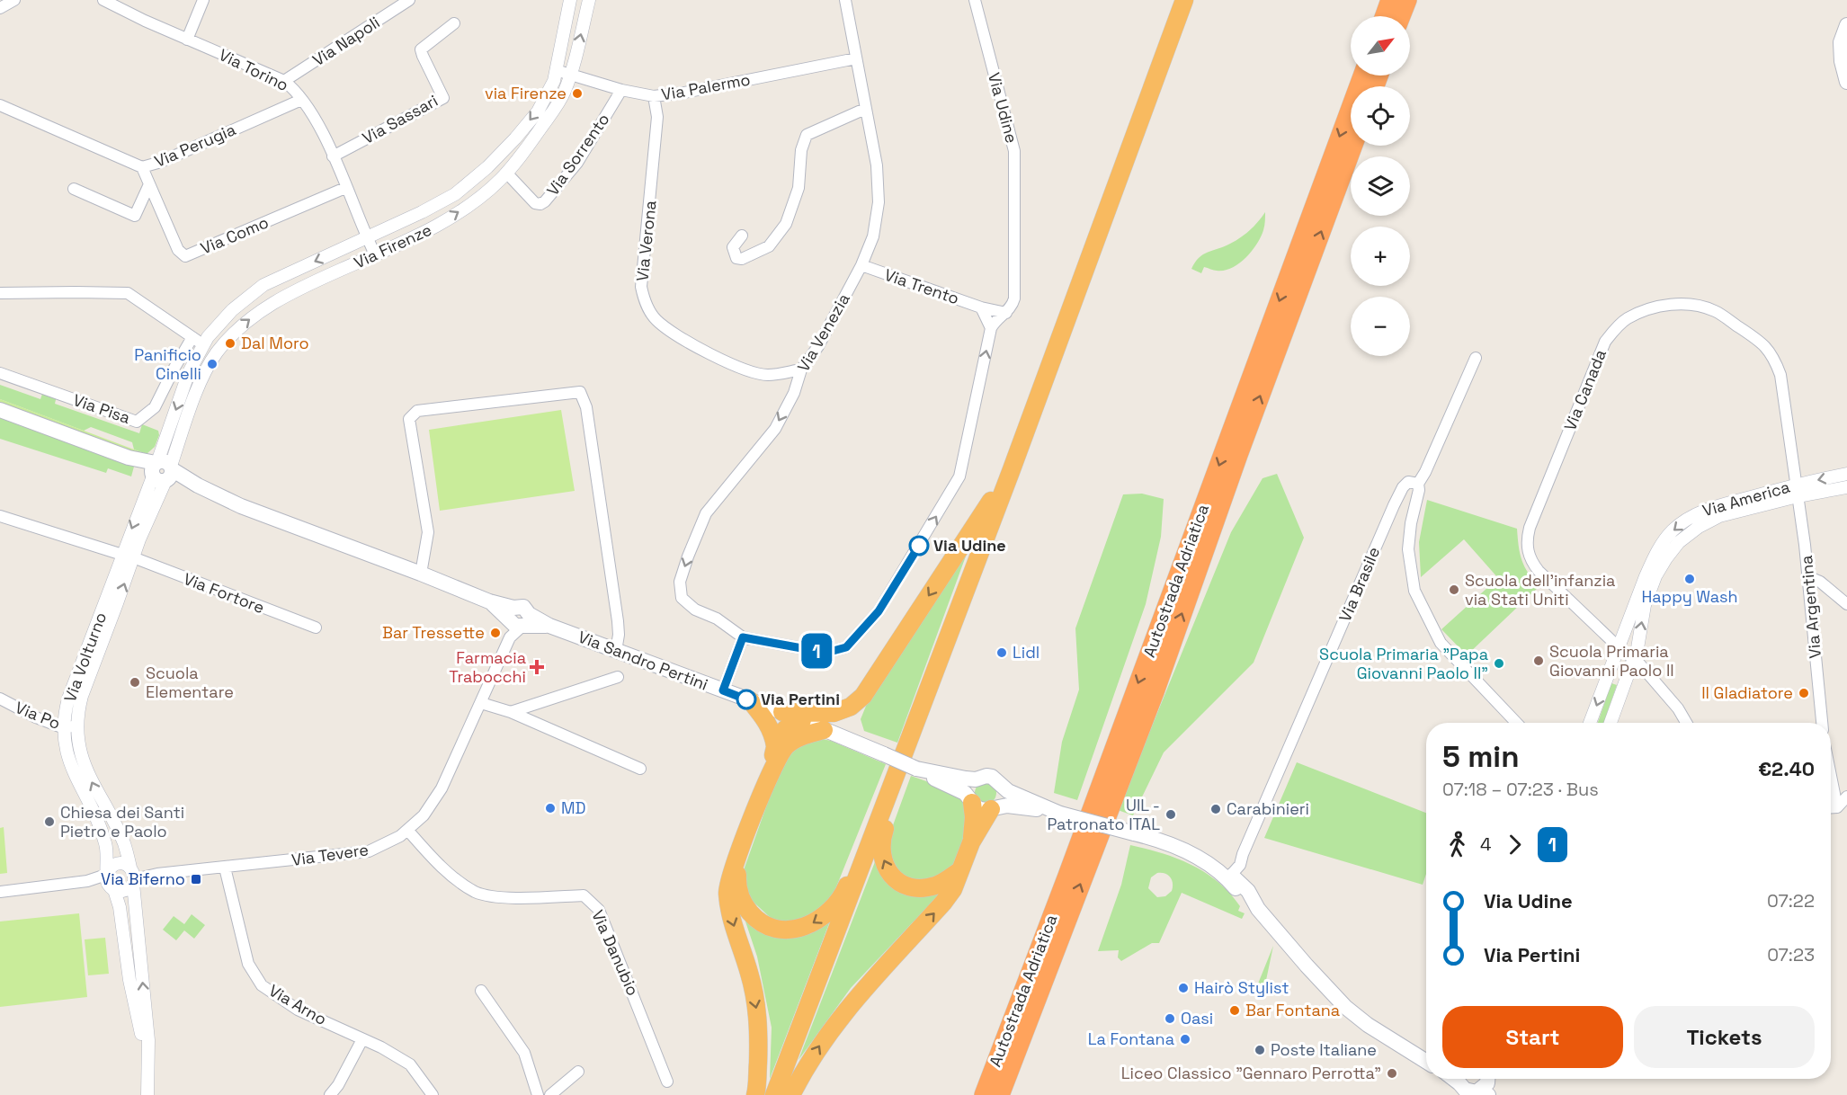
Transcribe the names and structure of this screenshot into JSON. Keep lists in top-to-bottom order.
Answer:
{
  "streets": {
    "highway": ["Autostrada Adriatica"],
    "main road": ["Via Sandro Pertini"],
    "street": [
      "Via Napoli",
      "Via Torino",
      "Via Palermo",
      "Via Udine",
      "Via Sassari",
      "Via Perugia",
      "Via Sorrento",
      "Via Como",
      "Via Verona",
      "Via Firenze",
      "Via Trento",
      "Via Venezia",
      "Via Canada",
      "Via Pisa",
      "Via America",
      "Via Brasile",
      "Via Fortore",
      "Via Argentina",
      "Via Volturno",
      "Via Po",
      "Via Tevere",
      "Via Danubio",
      "Via Arno"
    ]
  },
  "crossings": [
    ["Via Napoli", "Via Torino"],
    ["Via Torino", "Via Sassari"],
    ["Via Torino", "Via Perugia"],
    ["Via Torino", "Via Como"],
    ["Via Torino", "Via Firenze"],
    ["Via Palermo", "Via Sorrento"],
    ["Via Palermo", "Via Verona"],
    ["Via Palermo", "Via Firenze"],
    ["Via Palermo", "Via Venezia"],
    ["Via Perugia", "Via Como"],
    ["Via Sorrento", "Via Firenze"],
    ["Via Verona", "Via Venezia"],
    ["Via Firenze", "Via Volturno"],
    ["Via Trento", "Via Venezia"],
    ["Via Canada", "Via America"],
    ["Via Canada", "Via Argentina"],
    ["Via America", "Via Argentina"],
    ["Via Brasile", "Via Sandro Pertini"],
    ["Via Fortore", "Via Volturno"],
    ["Via Volturno", "Via Po"],
    ["Via Volturno", "Via Tevere"],
    ["Via Sandro Pertini", "Via Tevere"],
    ["Via Tevere", "Via Danubio"],
    ["Via Tevere", "Via Arno"]
  ],
  "one_way": ["Via Venezia"],
  "places": {
    "other": [
      "via Firenze",
      "Dal Moro",
      "Panificio Cinelli",
      "Via Udine",
      "Happy Wash",
      "Scuola dell'infanzia via Stati Uniti",
      "Bar Tressette",
      "Lidl",
      "Scuola Primaria Giovanni Paolo II",
      "Scuola Primaria \"Papa Giovanni Paolo II\"",
      "Scuola Elementare",
      "Il Gladiatore",
      "Via Pertini",
      "MD",
      "Carabinieri",
      "UIL - Patronato ITAL",
      "Chiesa dei Santi Pietro e Paolo",
      "Hairò Stylist",
      "Bar Fontana",
      "Oasi",
      "La Fontana",
      "Poste Italiane",
      "Liceo Classico \"Gennaro Perrotta\""
    ],
    "health": ["Farmacia Trabocchi"],
    "transit": ["Via Biferno"]
  },
  "lines": ["bus line 1"],
  "north": "top right",
  "page": {
    "on_map": "1",
    "map_buttons": ["+", "−"],
    "heading": ["5 min", "07:18 – 07:23 · Bus", "€2.40"],
    "legs": ["4", "1"],
    "list": [
      {
        "name": "Via Udine",
        "value": "07:22"
      },
      {
        "name": "Via Pertini",
        "value": "07:23"
      }
    ],
    "buttons": ["Start", "Tickets"]
  }
}
